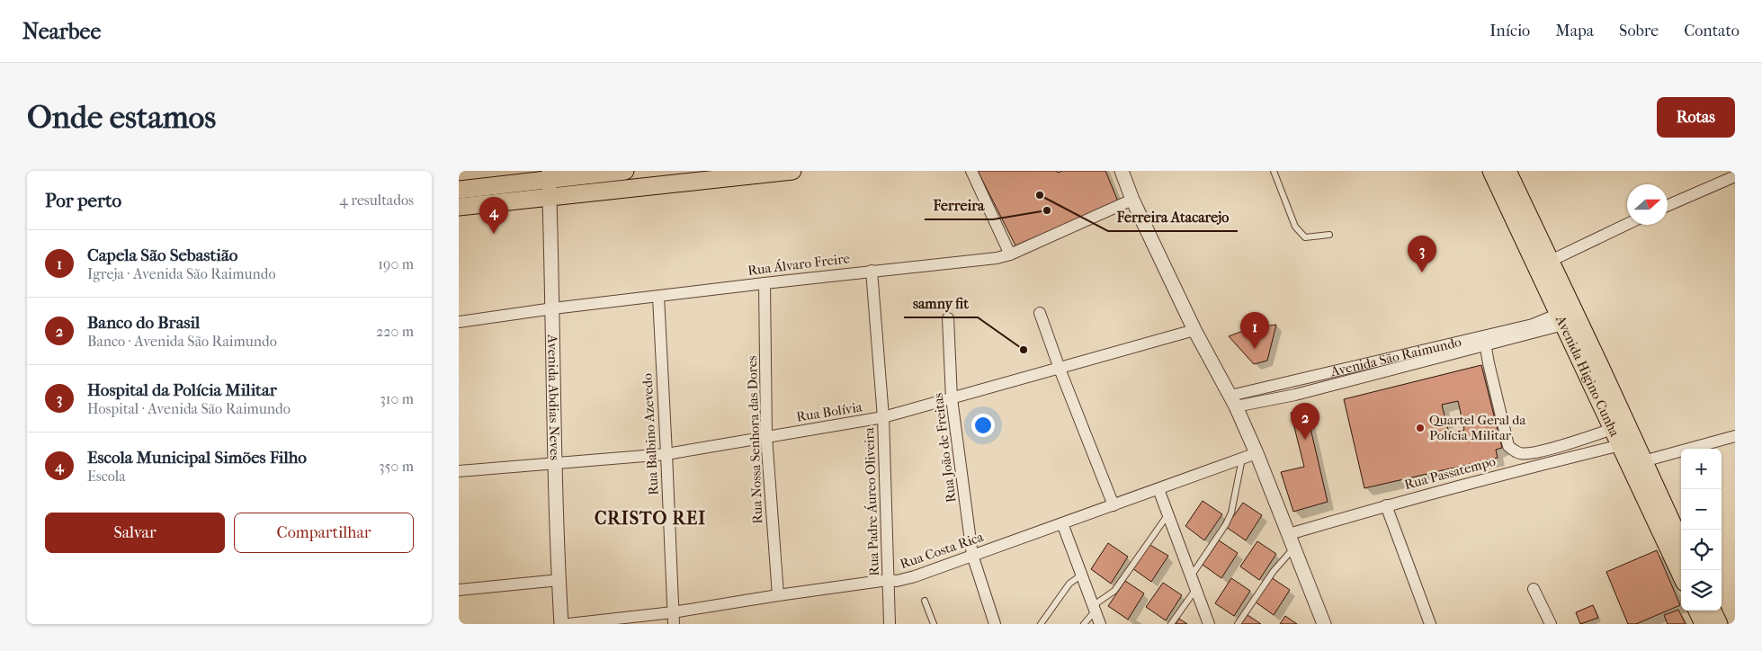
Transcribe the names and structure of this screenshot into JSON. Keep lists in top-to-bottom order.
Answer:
{
  "streets": {
    "main road": ["Avenida Higino Cunha"],
    "street": [
      "Rua Álvaro Freire",
      "Avenida São Raimundo",
      "Avenida Abdias Neves",
      "Rua Bolívia",
      "Rua Balbino Azevedo",
      "Rua Nossa Senhora das Dores",
      "Rua João de Freitas",
      "Rua Passatempo",
      "Rua Padre Áureo Oliveira",
      "Rua Costa Rica"
    ]
  },
  "crossings": [
    ["Rua Álvaro Freire", "Avenida Abdias Neves"],
    ["Rua Álvaro Freire", "Rua Balbino Azevedo"],
    ["Rua Álvaro Freire", "Rua Nossa Senhora das Dores"],
    ["Rua Álvaro Freire", "Rua Padre Áureo Oliveira"],
    ["Avenida São Raimundo", "Avenida Higino Cunha"],
    ["Avenida Higino Cunha", "Rua Passatempo"],
    ["Avenida Abdias Neves", "Rua Bolívia"],
    ["Rua Bolívia", "Rua Balbino Azevedo"],
    ["Rua Bolívia", "Rua Nossa Senhora das Dores"],
    ["Rua Bolívia", "Rua João de Freitas"],
    ["Rua Bolívia", "Rua Padre Áureo Oliveira"],
    ["Rua Balbino Azevedo", "Rua Costa Rica"],
    ["Rua Nossa Senhora das Dores", "Rua Costa Rica"],
    ["Rua João de Freitas", "Rua Costa Rica"],
    ["Rua Padre Áureo Oliveira", "Rua Costa Rica"]
  ],
  "districts": ["CRISTO REI"],
  "places": [
    "Ferreira Atacarejo",
    "Ferreira",
    "samny fit",
    "Quartel Geral da Polícia Militar"
  ],
  "north": "right",
  "page": {
    "header": "Nearbee",
    "nav": [
      "Início",
      "Mapa",
      "Sobre",
      "Contato"
    ],
    "buttons": [
      "Rotas",
      ["Salvar", "Compartilhar"]
    ],
    "title": "Onde estamos",
    "heading": ["Por perto", "4 resultados"],
    "pins": [
      "4",
      "3",
      "1",
      "2"
    ],
    "list": [
      {
        "mark": "1",
        "name": "Capela São Sebastião",
        "note": "Igreja · Avenida São Raimundo",
        "value": "190 m"
      },
      {
        "mark": "2",
        "name": "Banco do Brasil",
        "note": "Banco · Avenida São Raimundo",
        "value": "220 m"
      },
      {
        "mark": "3",
        "name": "Hospital da Polícia Militar",
        "note": "Hospital · Avenida São Raimundo",
        "value": "310 m"
      },
      {
        "mark": "4",
        "name": "Escola Municipal Simões Filho",
        "note": "Escola",
        "value": "350 m"
      }
    ],
    "map_buttons": ["+", "−"]
  }
}
